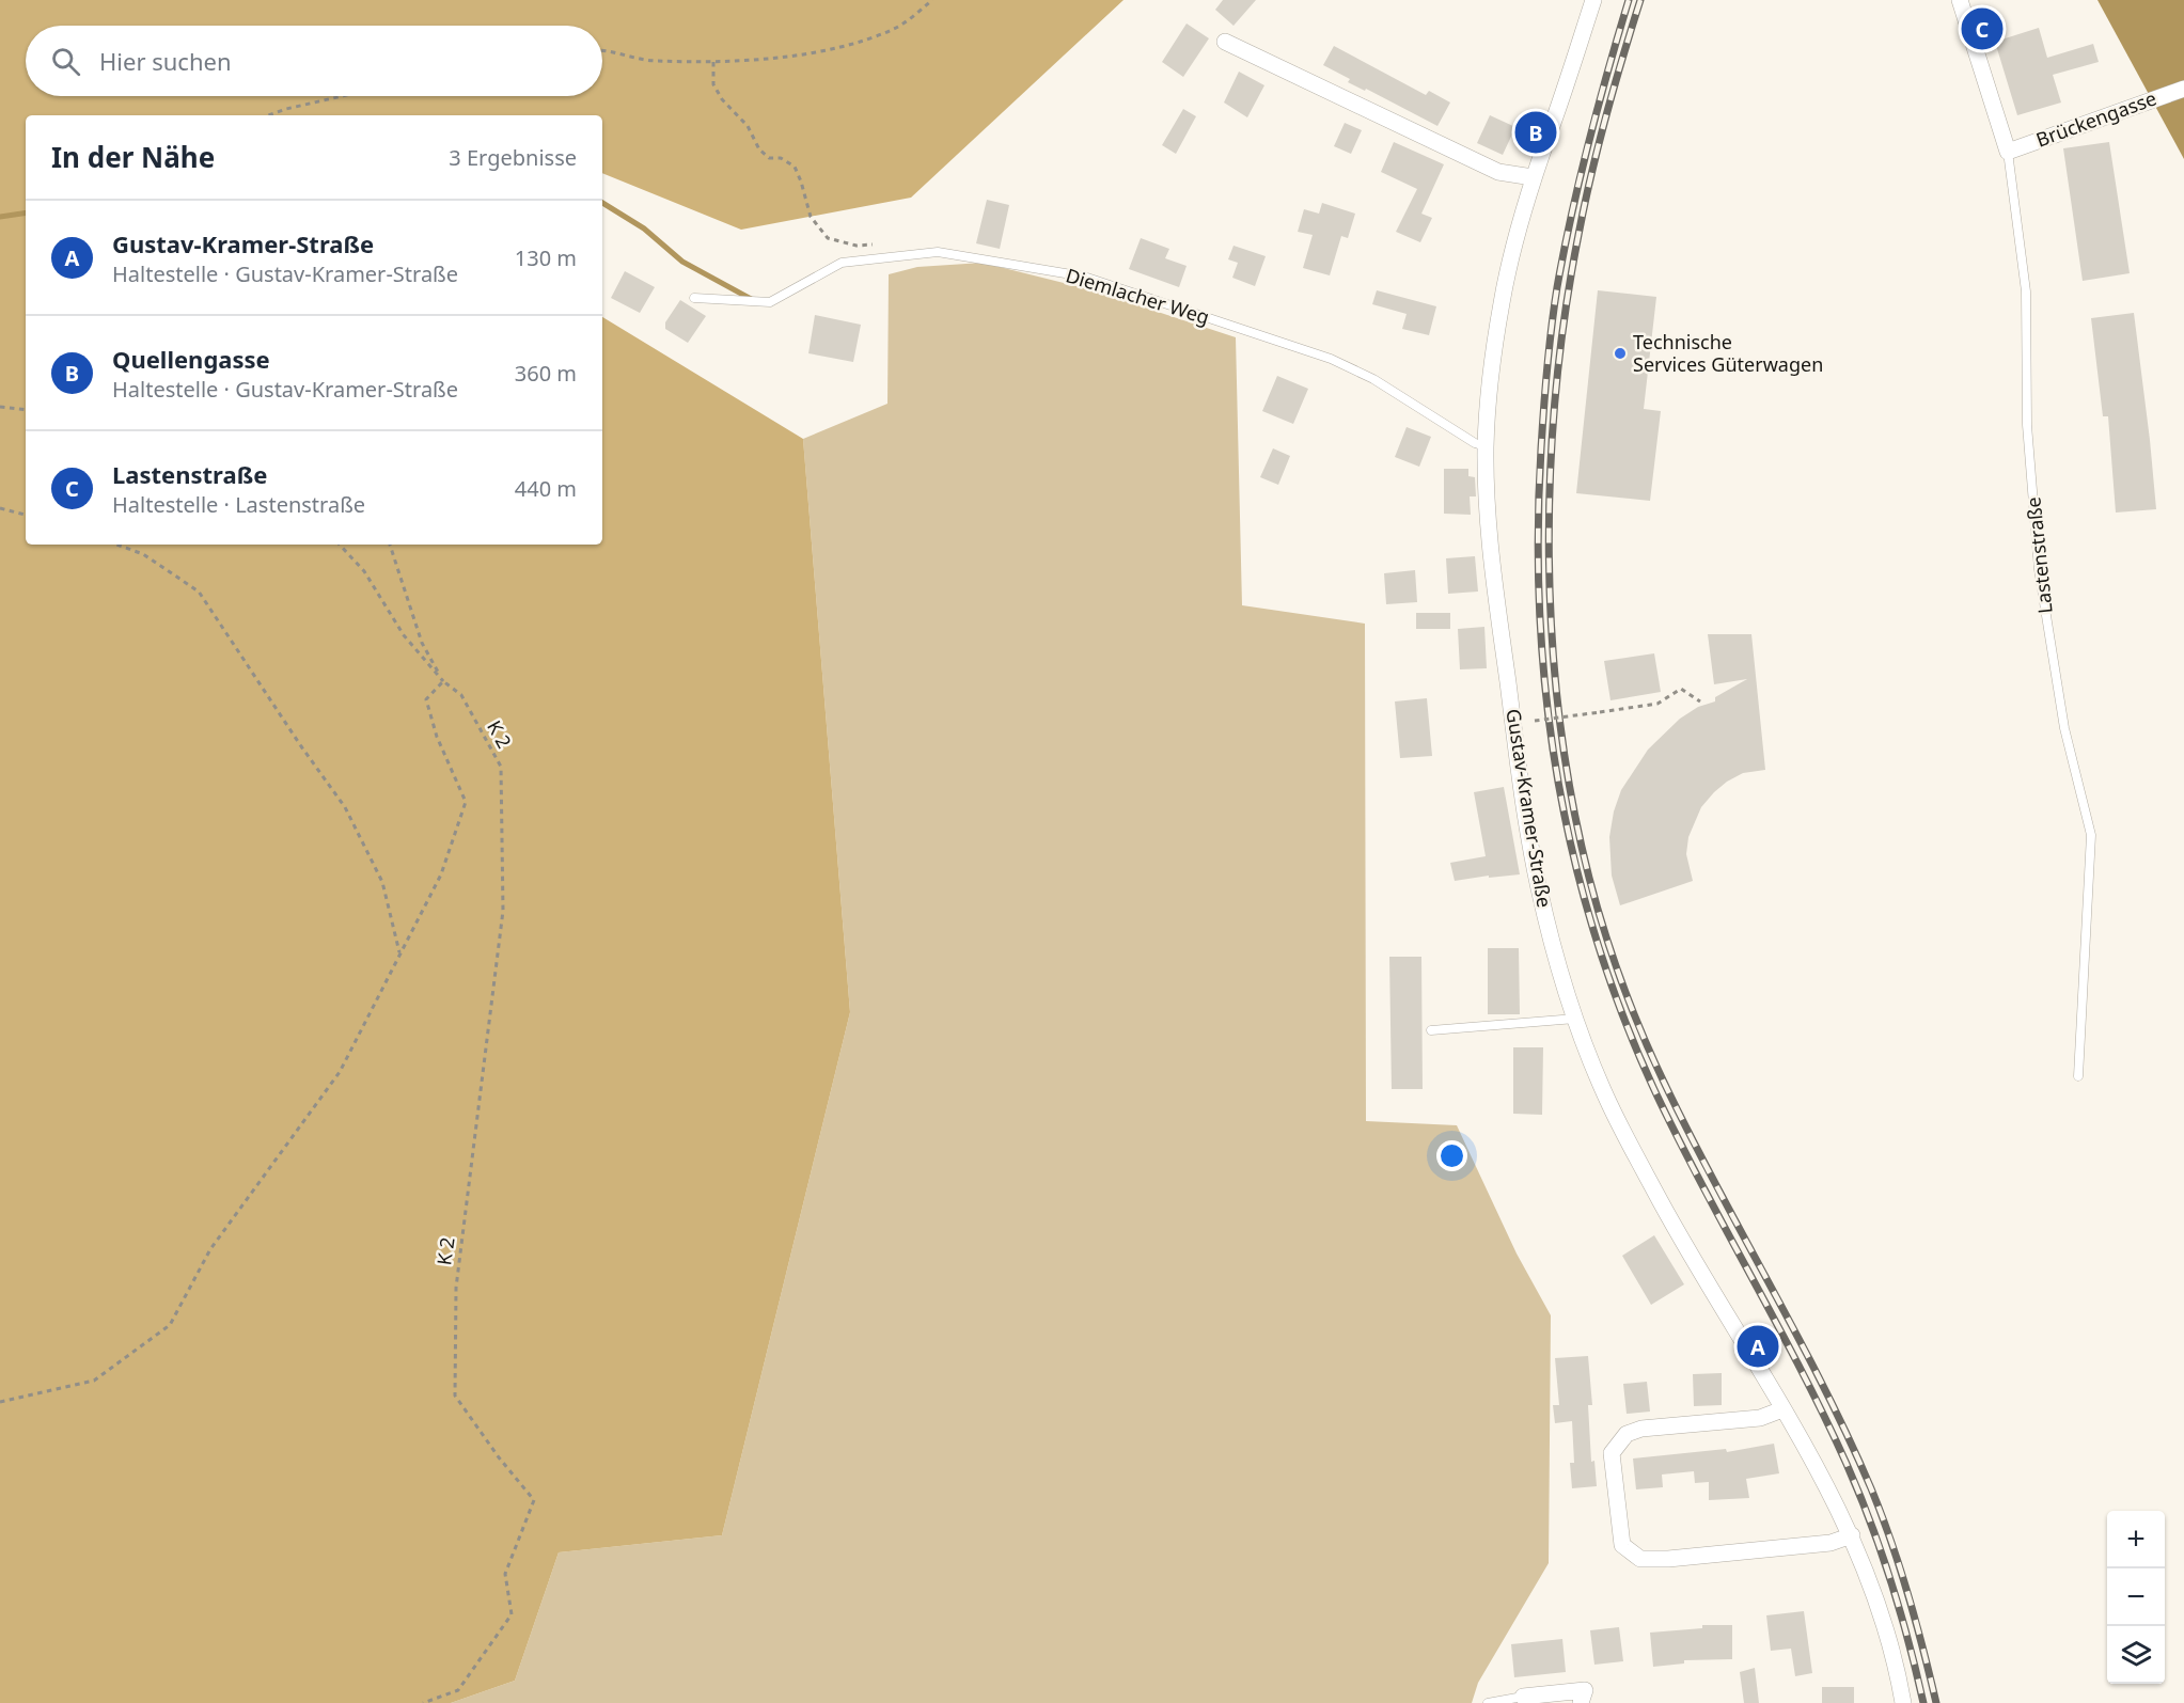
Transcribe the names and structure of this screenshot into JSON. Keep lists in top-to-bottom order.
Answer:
{
  "streets": {
    "street": ["Brückengasse", "Lastenstraße", "Gustav-Kramer-Straße"],
    "lane": ["Diemlacher Weg"],
    "path": ["K 2"]
  },
  "crossings": [
    ["Brückengasse", "Lastenstraße"],
    ["Diemlacher Weg", "Gustav-Kramer-Straße"]
  ],
  "places": ["Technische Services Güterwagen"],
  "page": {
    "pins": ["C", "B", "A"],
    "search": "Hier suchen",
    "heading": ["In der Nähe", "3 Ergebnisse"],
    "list": [
      {
        "mark": "A",
        "name": "Gustav-Kramer-Straße",
        "note": "Haltestelle · Gustav-Kramer-Straße",
        "value": "130 m"
      },
      {
        "mark": "B",
        "name": "Quellengasse",
        "note": "Haltestelle · Gustav-Kramer-Straße",
        "value": "360 m"
      },
      {
        "mark": "C",
        "name": "Lastenstraße",
        "note": "Haltestelle · Lastenstraße",
        "value": "440 m"
      }
    ],
    "map_buttons": ["+", "−"]
  }
}
